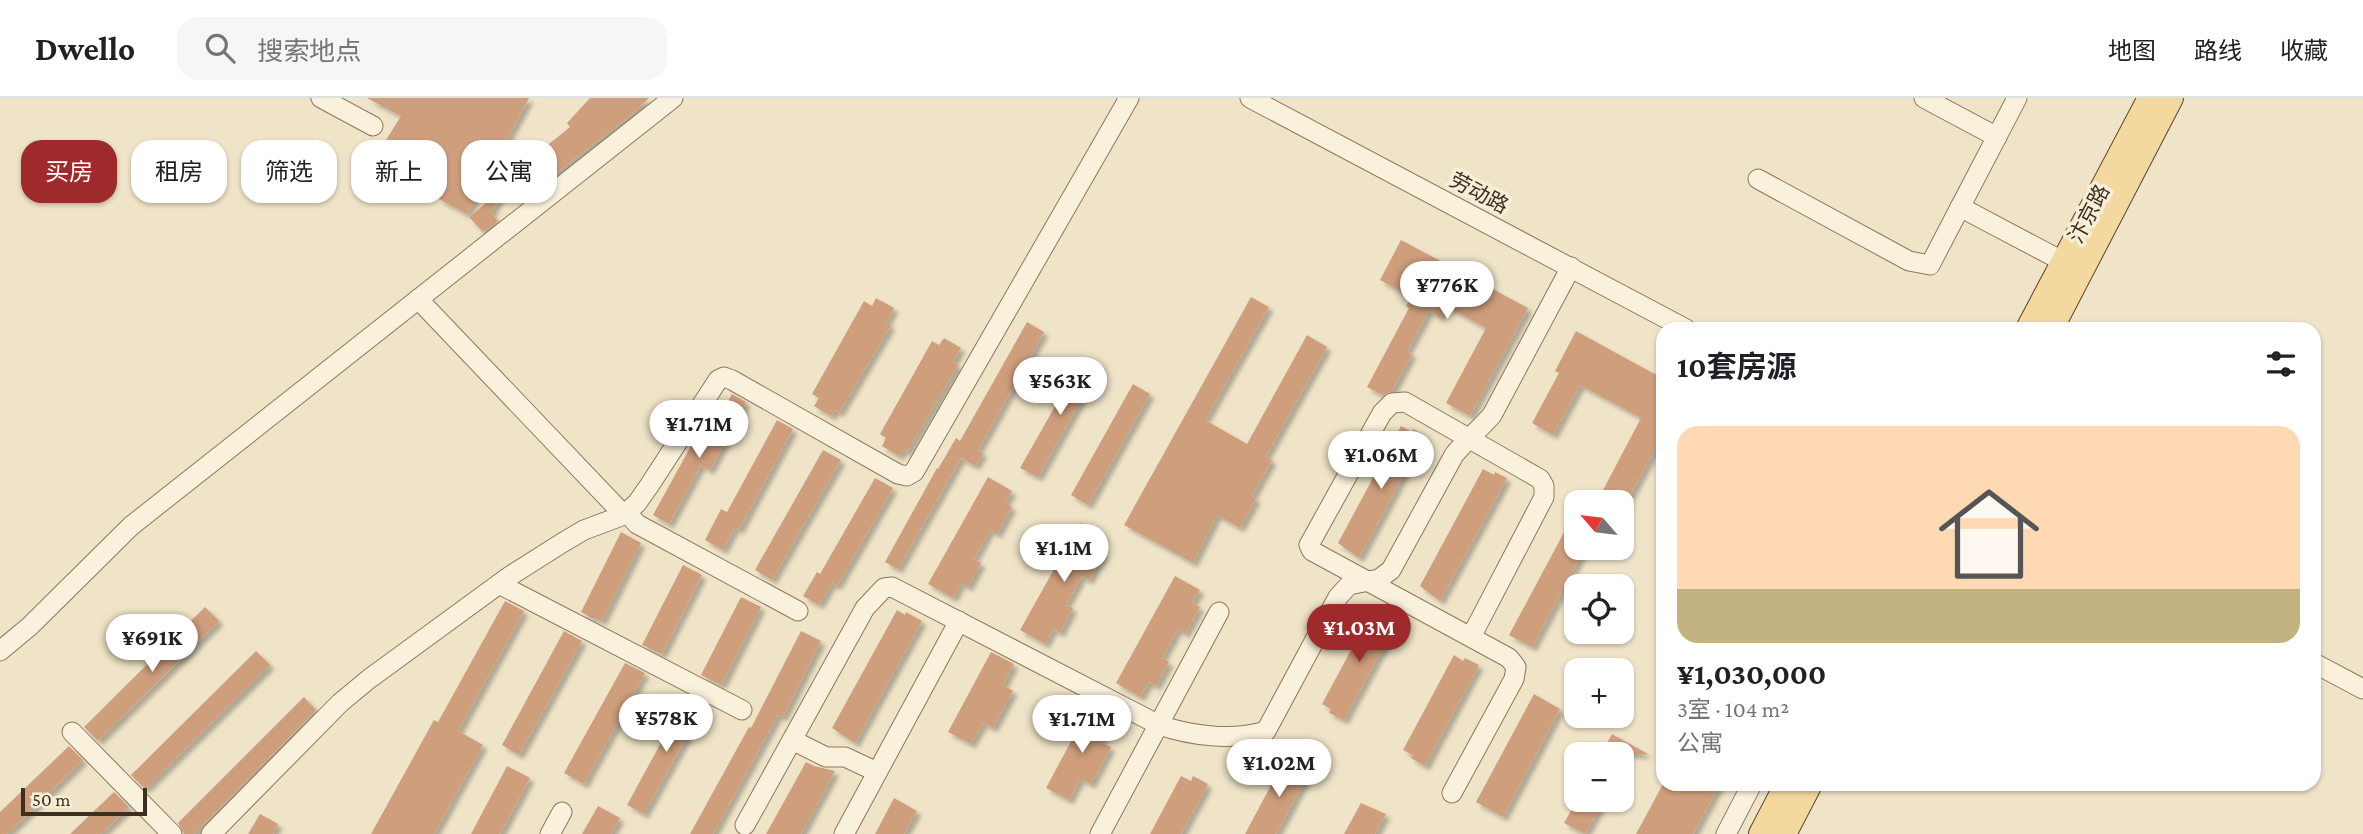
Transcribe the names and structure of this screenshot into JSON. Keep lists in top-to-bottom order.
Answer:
{
  "streets": {
    "main road": ["汴京路"],
    "street": ["劳动路"]
  },
  "scale_bar": "50 m",
  "north": "top left",
  "page": {
    "header": "Dwello",
    "search": "搜索地点",
    "nav": ["地图", "路线", "收藏"],
    "chip": [
      "买房",
      "租房",
      "筛选",
      "新上",
      "公寓"
    ],
    "price": [
      "¥776K",
      "¥563K",
      "¥1.71M",
      "¥1.06M",
      "¥1.1M",
      "¥1.03M",
      "¥691K",
      "¥578K",
      "¥1.71M",
      "¥1.02M"
    ],
    "heading": "10套房源",
    "list": [
      {
        "name": "¥1,030,000",
        "note": "3室 · 104 m² · 公寓"
      }
    ],
    "map_buttons": ["+", "−"],
    "scale": "50 m"
  }
}
